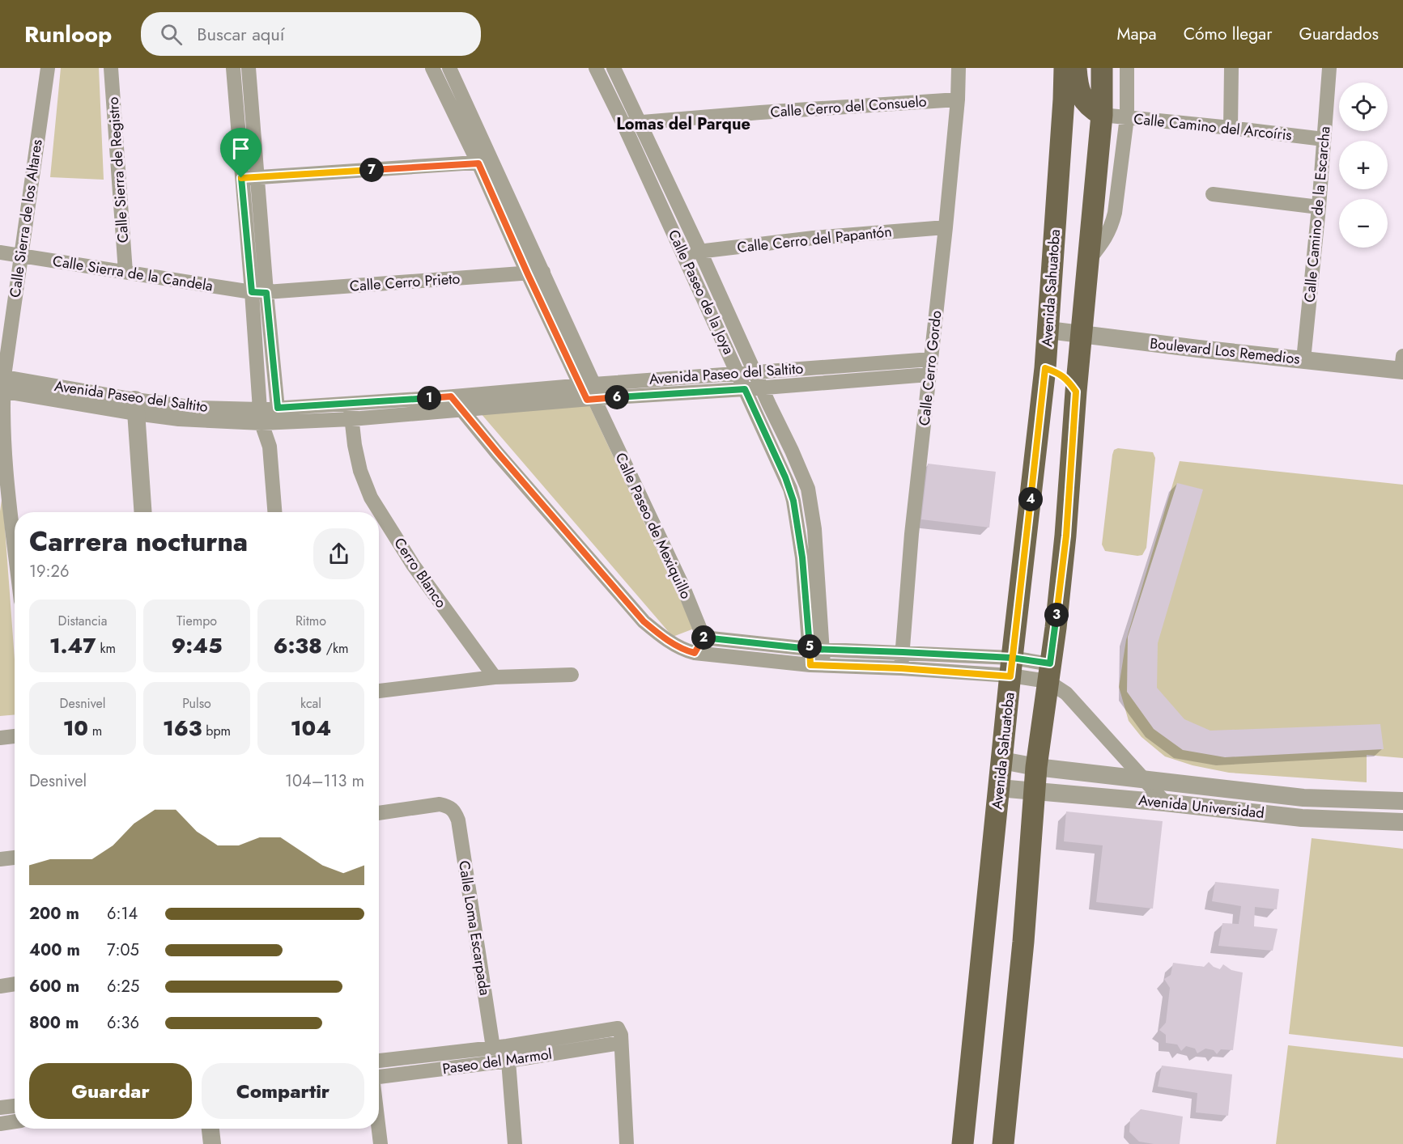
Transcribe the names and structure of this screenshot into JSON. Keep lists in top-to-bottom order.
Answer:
{
  "streets": {
    "main road": ["Avenida Sahuatoba"],
    "street": [
      "Calle Cerro del Consuelo",
      "Calle Camino del Arcoíris",
      "Calle Sierra de Registro",
      "Calle Camino de la Escarcha",
      "Calle Sierra de los Altares",
      "Calle Cerro del Papantón",
      "Calle Sierra de la Candela",
      "Calle Cerro Prieto",
      "Calle Paseo de la Joya",
      "Boulevard Los Remedios",
      "Calle Cerro Gordo",
      "Avenida Paseo del Saltito",
      "Calle Paseo de Mexiquillo",
      "Cerro Blanco",
      "Avenida Universidad",
      "Calle Loma Escarpada",
      "Paseo del Marmol"
    ]
  },
  "crossings": [
    ["Calle Cerro del Consuelo", "Calle Paseo de la Joya"],
    ["Calle Cerro del Consuelo", "Calle Cerro Gordo"],
    ["Calle Camino del Arcoíris", "Calle Camino de la Escarcha"],
    ["Calle Sierra de Registro", "Calle Sierra de la Candela"],
    ["Calle Camino de la Escarcha", "Boulevard Los Remedios"],
    ["Calle Sierra de los Altares", "Calle Sierra de la Candela"],
    ["Calle Sierra de los Altares", "Avenida Paseo del Saltito"],
    ["Calle Cerro del Papantón", "Calle Paseo de la Joya"],
    ["Calle Cerro del Papantón", "Calle Cerro Gordo"],
    ["Calle Sierra de la Candela", "Calle Cerro Prieto"],
    ["Calle Cerro Prieto", "Calle Paseo de Mexiquillo"],
    ["Avenida Sahuatoba", "Boulevard Los Remedios"],
    ["Avenida Sahuatoba", "Avenida Universidad"],
    ["Calle Paseo de la Joya", "Avenida Paseo del Saltito"],
    ["Calle Cerro Gordo", "Avenida Paseo del Saltito"],
    ["Avenida Paseo del Saltito", "Calle Paseo de Mexiquillo"],
    ["Avenida Paseo del Saltito", "Cerro Blanco"],
    ["Calle Loma Escarpada", "Paseo del Marmol"]
  ],
  "districts": ["Lomas del Parque"],
  "page": {
    "header": "Runloop",
    "search": "Buscar aquí",
    "nav": ["Mapa", "Cómo llegar", "Guardados"],
    "map_buttons": ["+", "−"],
    "pins": [
      "7",
      "6",
      "1",
      "4",
      "3",
      "2",
      "5"
    ],
    "heading": ["Carrera nocturna", "19:26"],
    "stats": [
      ["Distancia", "1.47 km"],
      ["Tiempo", "9:45"],
      ["Ritmo", "6:38 /km"],
      ["Desnivel", "10 m"],
      ["Pulso", "163 bpm"],
      ["kcal", "104"]
    ],
    "chart": ["Desnivel", "104–113 m"],
    "list": [
      {
        "name": "200 m",
        "note": "6:14"
      },
      {
        "name": "400 m",
        "note": "7:05"
      },
      {
        "name": "600 m",
        "note": "6:25"
      },
      {
        "name": "800 m",
        "note": "6:36"
      }
    ],
    "buttons": ["Guardar", "Compartir"]
  }
}
